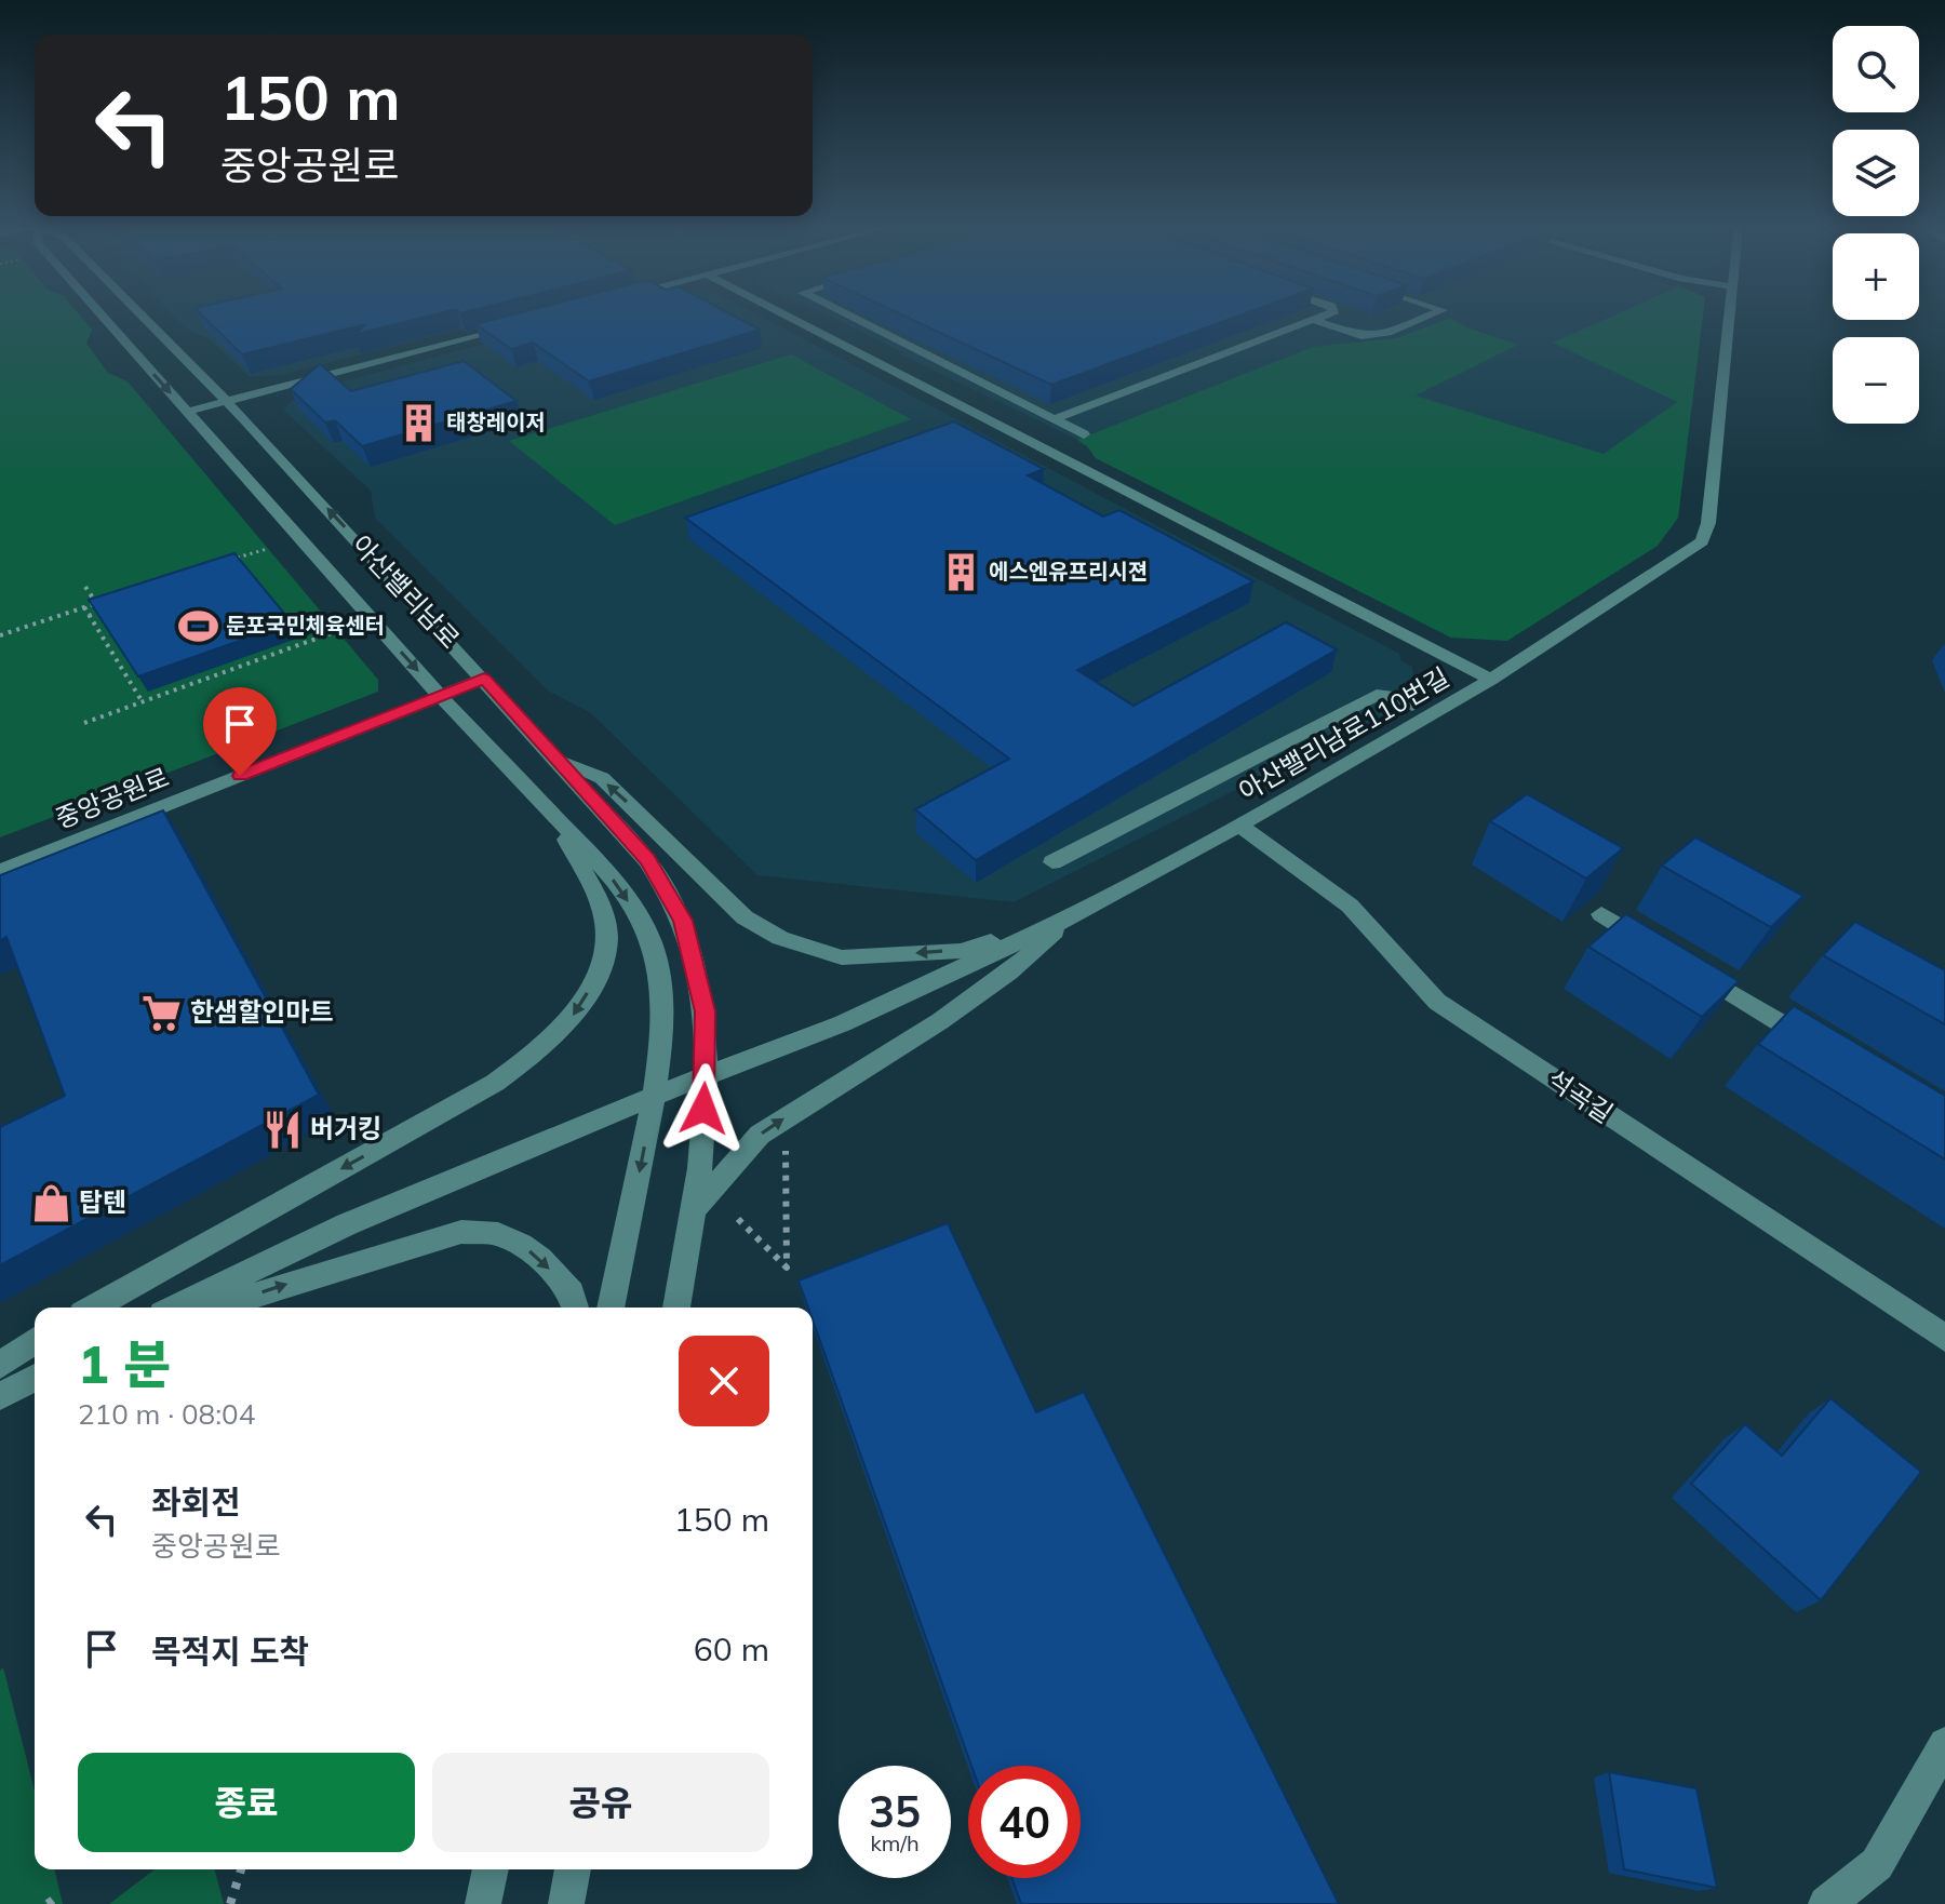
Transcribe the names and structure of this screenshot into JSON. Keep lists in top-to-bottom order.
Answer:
{
  "streets": {
    "street": [
      "아산밸리남로",
      "아산밸리남로110번길",
      "중앙공원로",
      "석곡길"
    ]
  },
  "crossings": [
    ["아산밸리남로", "아산밸리남로110번길"],
    ["아산밸리남로", "중앙공원로"],
    ["아산밸리남로110번길", "석곡길"]
  ],
  "places": {
    "building": ["태창레이저", "에스엔유프리시젼"],
    "sports": ["둔포국민체육센터"],
    "supermarket": ["한샘할인마트"],
    "restaurant": ["버거킹"],
    "shop": ["탑텐"]
  },
  "page": {
    "map_buttons": ["+", "−"],
    "turn": ["150 m", "중앙공원로"],
    "heading": ["1 분", "210 m · 08:04"],
    "list": [
      {
        "name": "좌회전",
        "note": "중앙공원로",
        "value": "150 m"
      },
      {
        "name": "목적지 도착",
        "value": "60 m"
      }
    ],
    "buttons": ["종료", "공유"],
    "speed": "35 km/h",
    "limit": "40"
  }
}
